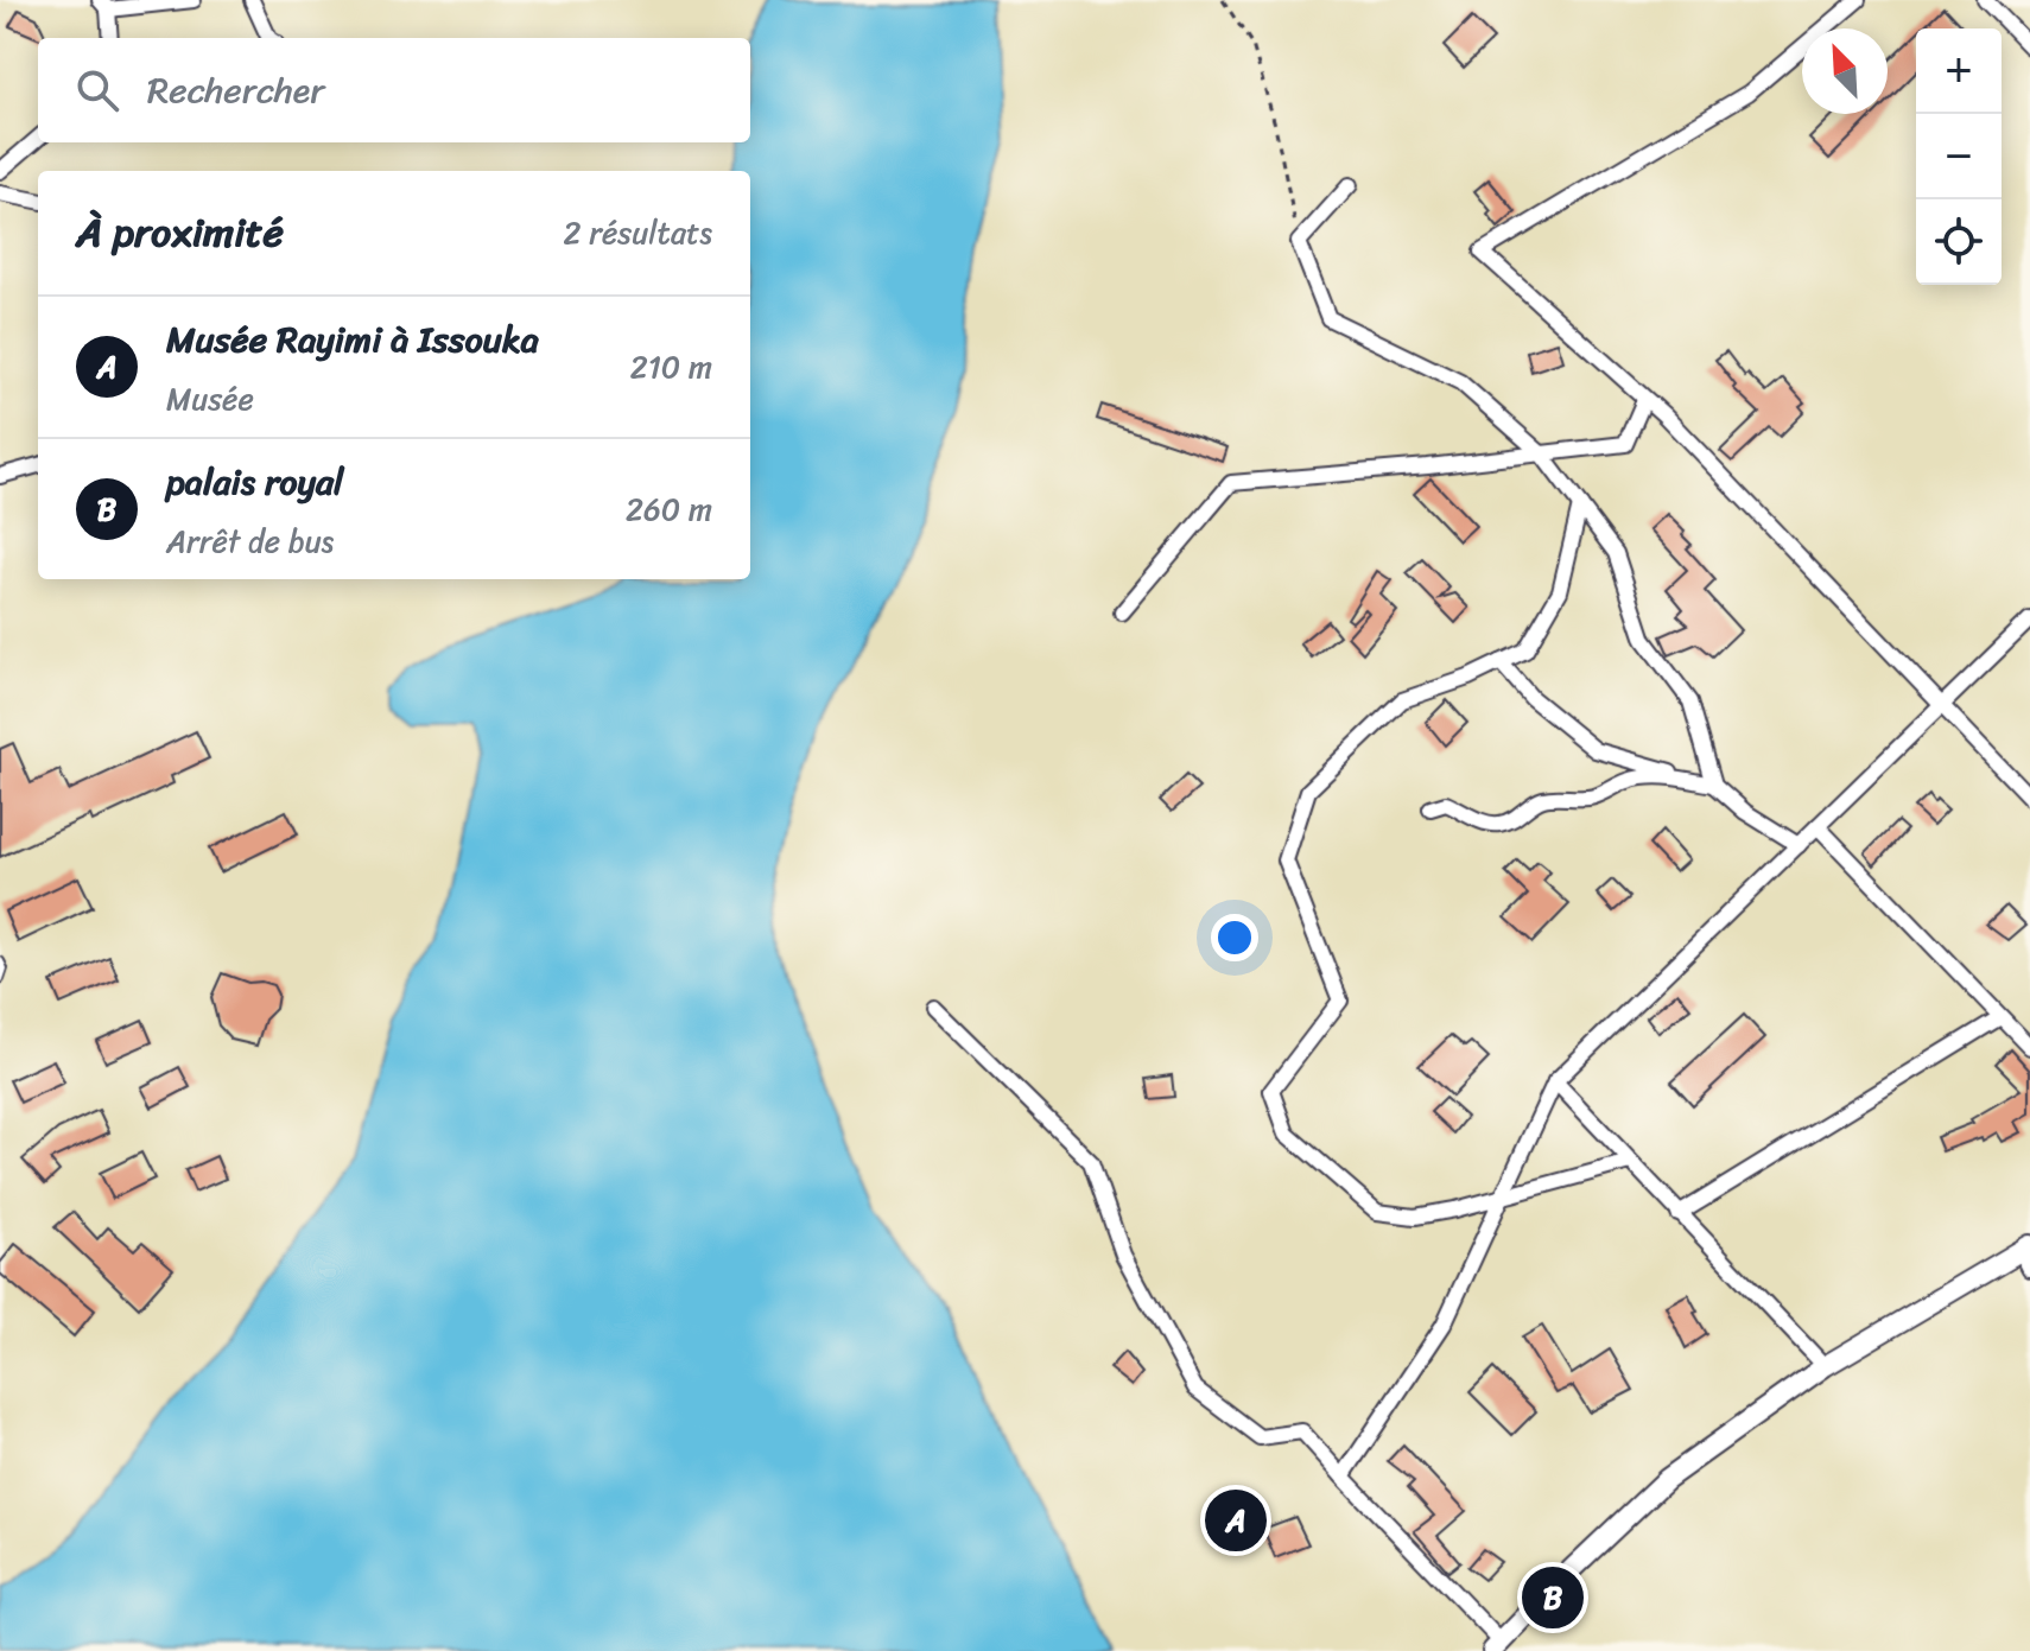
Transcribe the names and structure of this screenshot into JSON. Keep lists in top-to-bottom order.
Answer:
{
  "north": "top left",
  "page": {
    "map_buttons": ["+", "−"],
    "search": "Rechercher",
    "heading": ["À proximité", "2 résultats"],
    "list": [
      {
        "mark": "A",
        "name": "Musée Rayimi à Issouka",
        "note": "Musée",
        "value": "210 m"
      },
      {
        "mark": "B",
        "name": "palais royal",
        "note": "Arrêt de bus",
        "value": "260 m"
      }
    ],
    "pins": ["A", "B"]
  }
}
